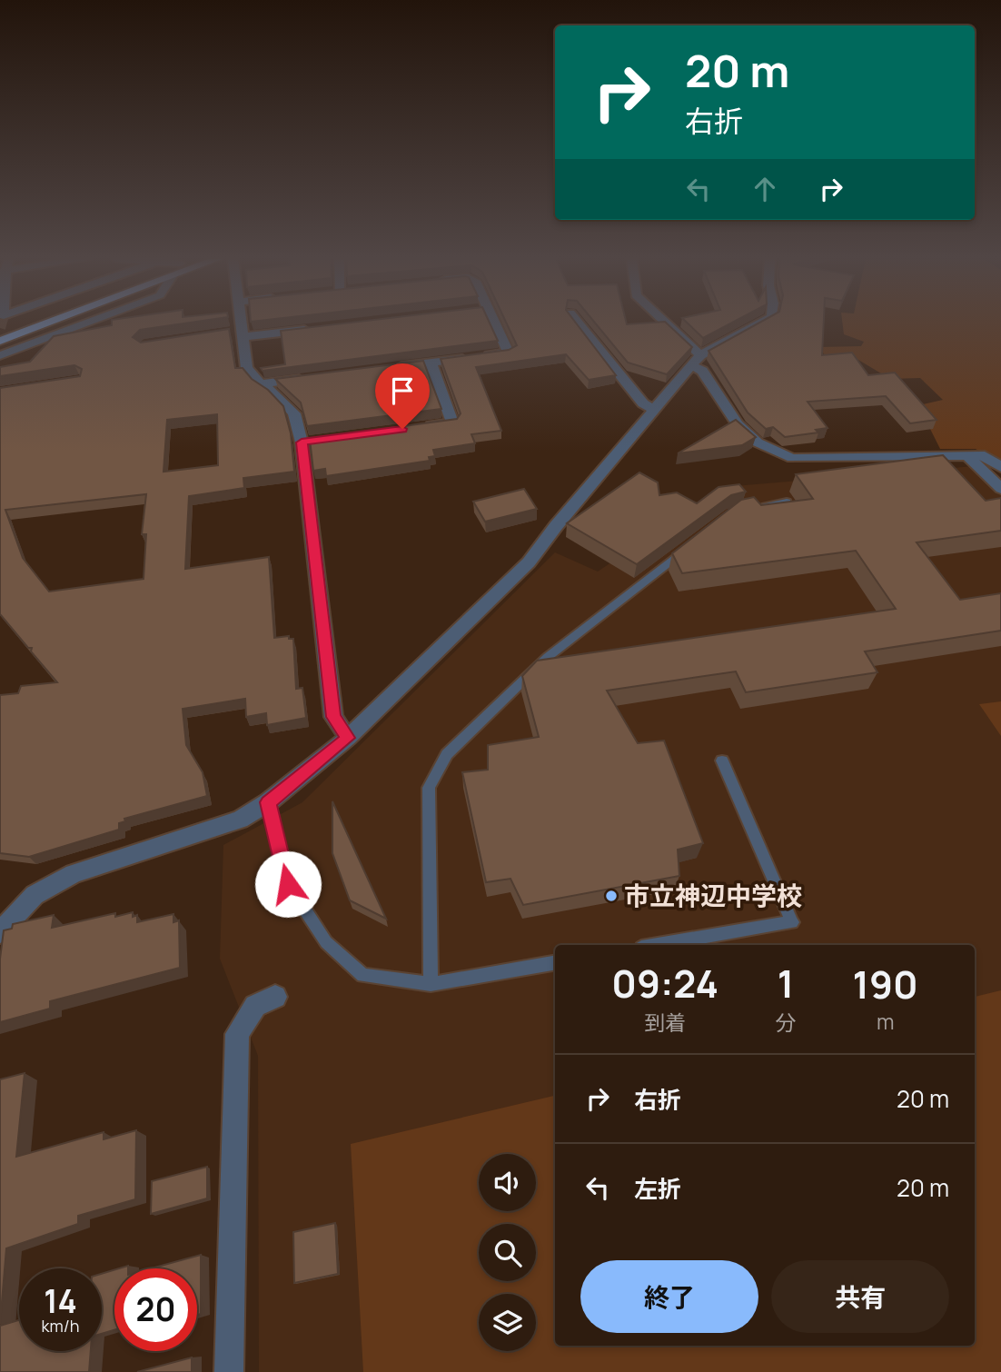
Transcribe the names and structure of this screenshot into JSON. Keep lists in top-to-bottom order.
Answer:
{
  "places": ["市立神辺中学校"],
  "page": {
    "turn": ["20 m", "右折"],
    "eta": [
      "09:24",
      "到着",
      "1",
      "分",
      "190",
      "m"
    ],
    "list": [
      {
        "name": "右折",
        "value": "20 m"
      },
      {
        "name": "左折",
        "value": "20 m"
      }
    ],
    "buttons": ["終了", "共有"],
    "speed": "14 km/h",
    "limit": "20"
  }
}
